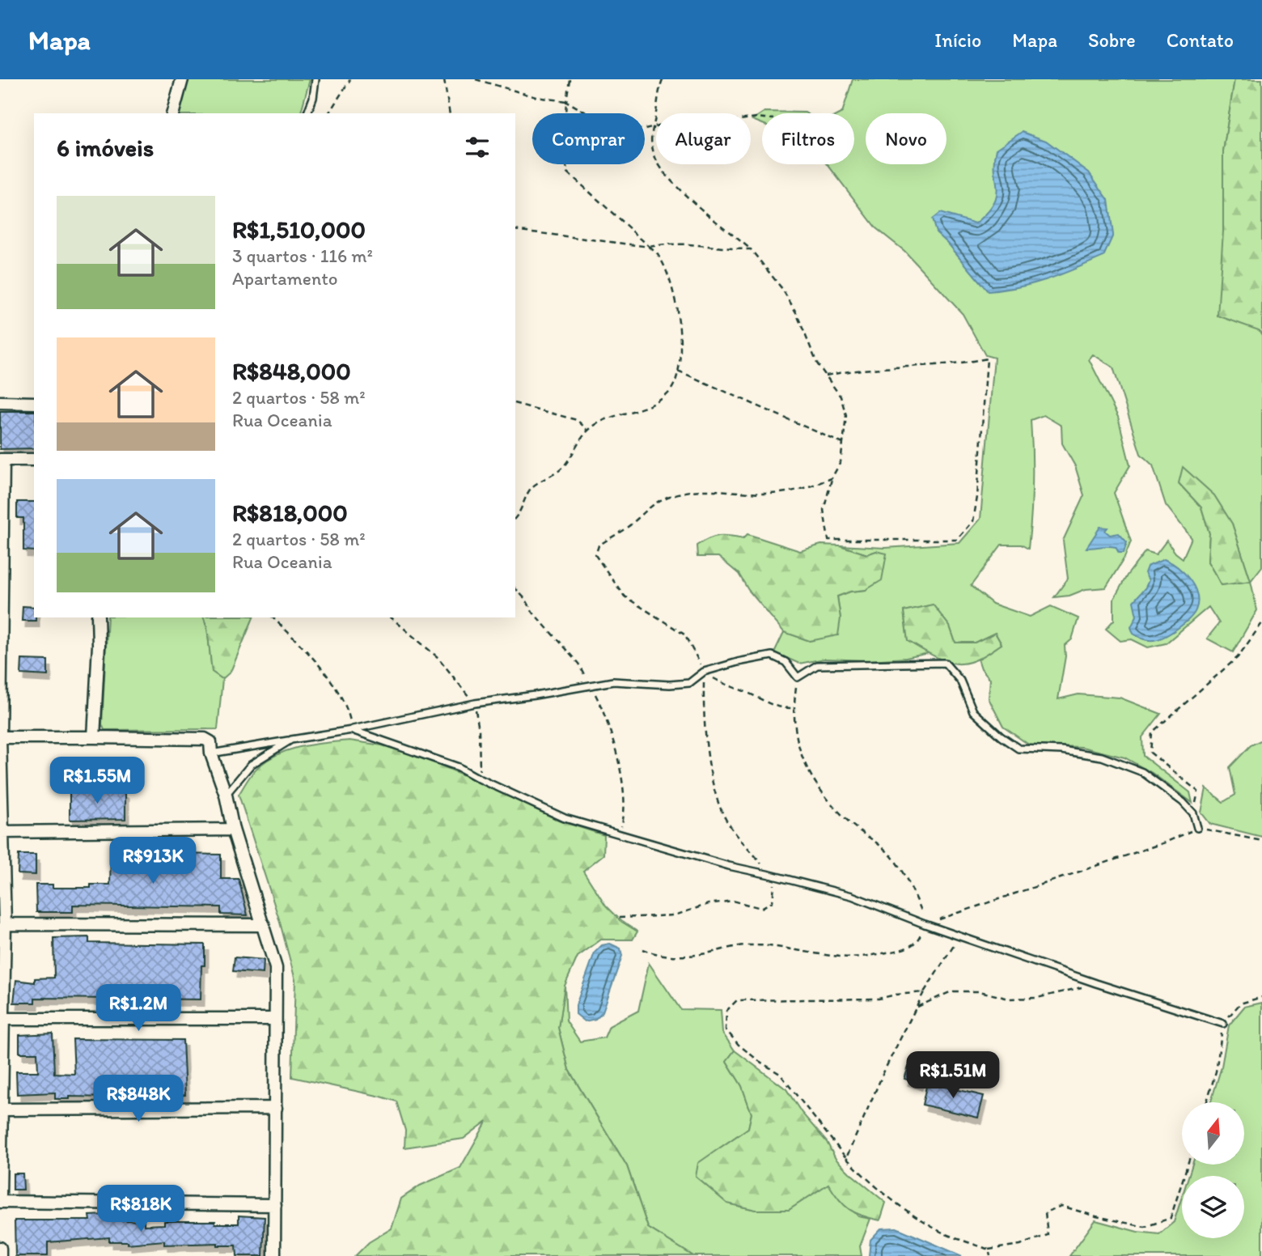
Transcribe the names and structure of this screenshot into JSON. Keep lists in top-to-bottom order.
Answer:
{
  "north": "top",
  "page": {
    "header": "Mapa",
    "nav": [
      "Início",
      "Mapa",
      "Sobre",
      "Contato"
    ],
    "chip": [
      "Comprar",
      "Alugar",
      "Filtros",
      "Novo"
    ],
    "heading": "6 imóveis",
    "list": [
      {
        "name": "R$1,510,000",
        "note": "3 quartos · 116 m² · Apartamento"
      },
      {
        "name": "R$848,000",
        "note": "2 quartos · 58 m² · Rua Oceania"
      },
      {
        "name": "R$818,000",
        "note": "2 quartos · 58 m² · Rua Oceania"
      }
    ],
    "price": [
      "R$1.55M",
      "R$913K",
      "R$1.2M",
      "R$1.51M",
      "R$848K",
      "R$818K"
    ]
  }
}
